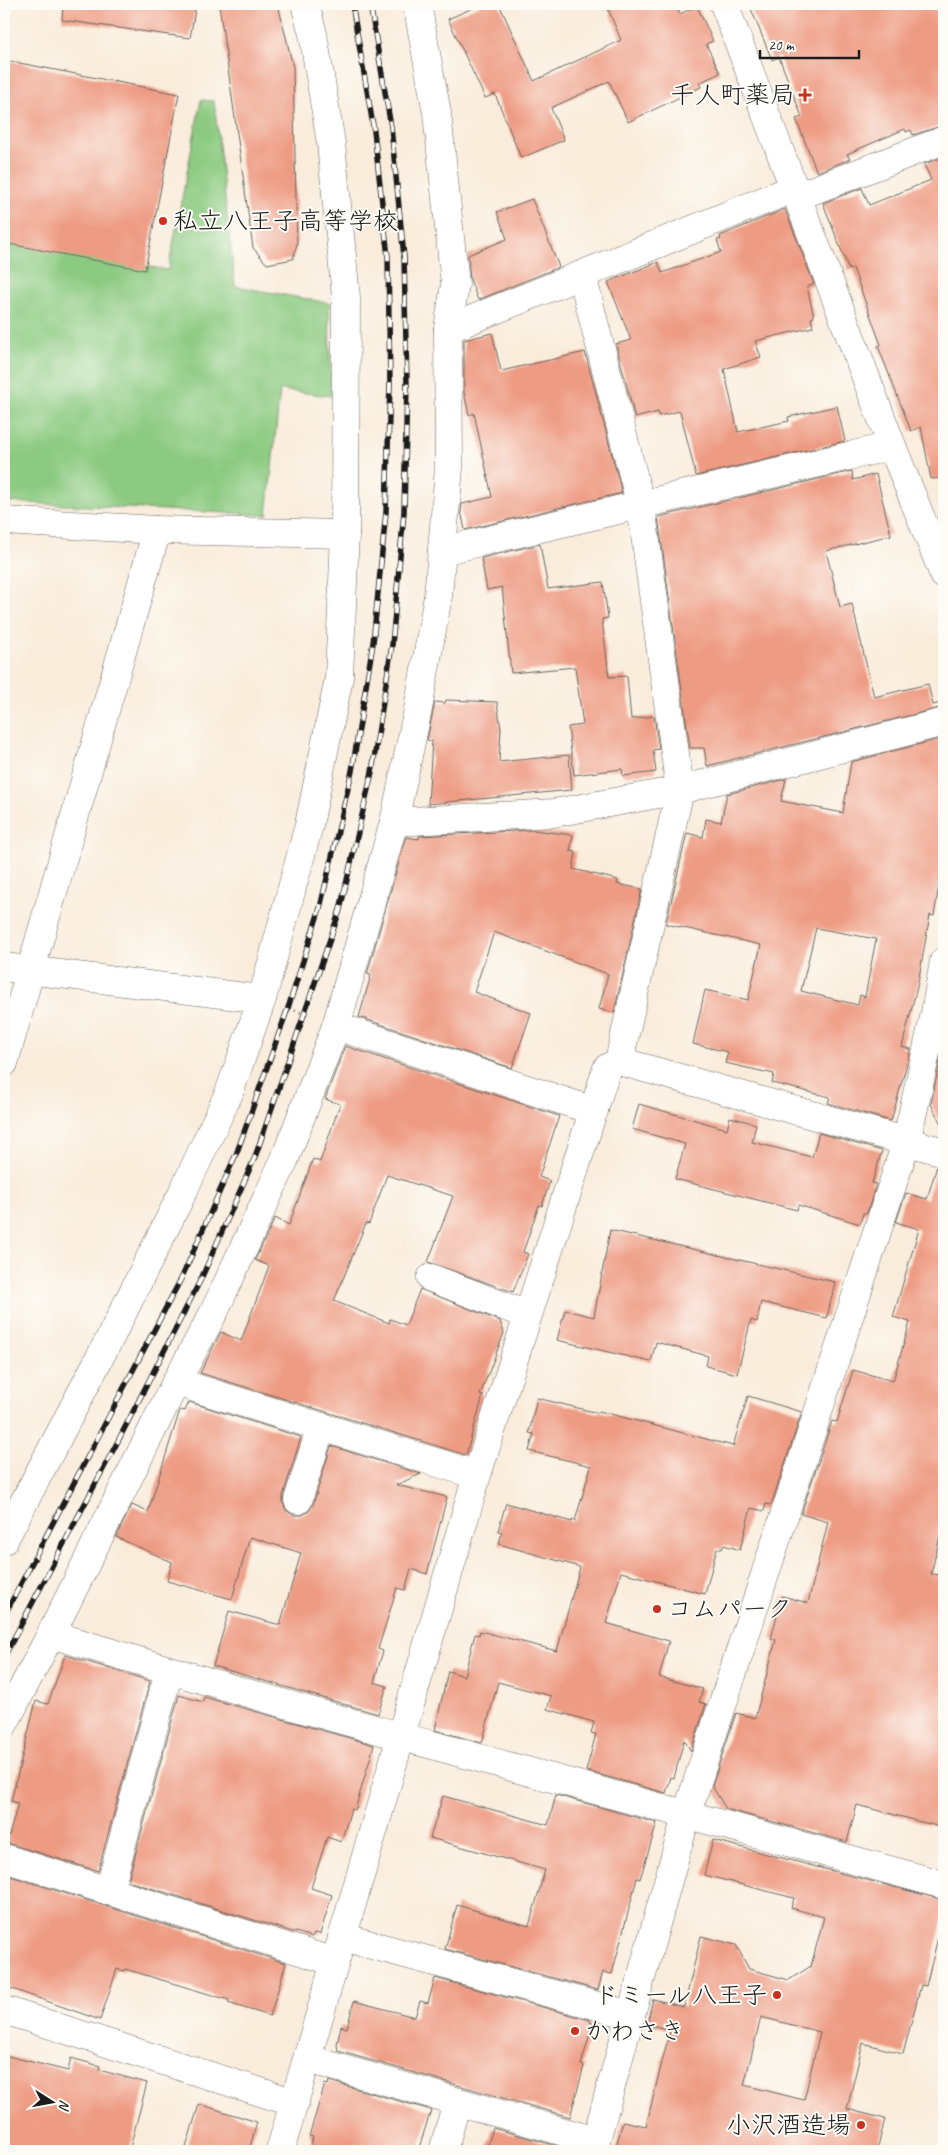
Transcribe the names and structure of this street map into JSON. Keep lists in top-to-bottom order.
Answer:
{
  "places": {
    "health": ["千人町薬局"],
    "other": [
      "私立八王子高等学校",
      "コムパーク",
      "ドミール八王子",
      "かわさき",
      "小沢酒造場"
    ]
  },
  "scale_bar": "20 m",
  "north": "right"
}
